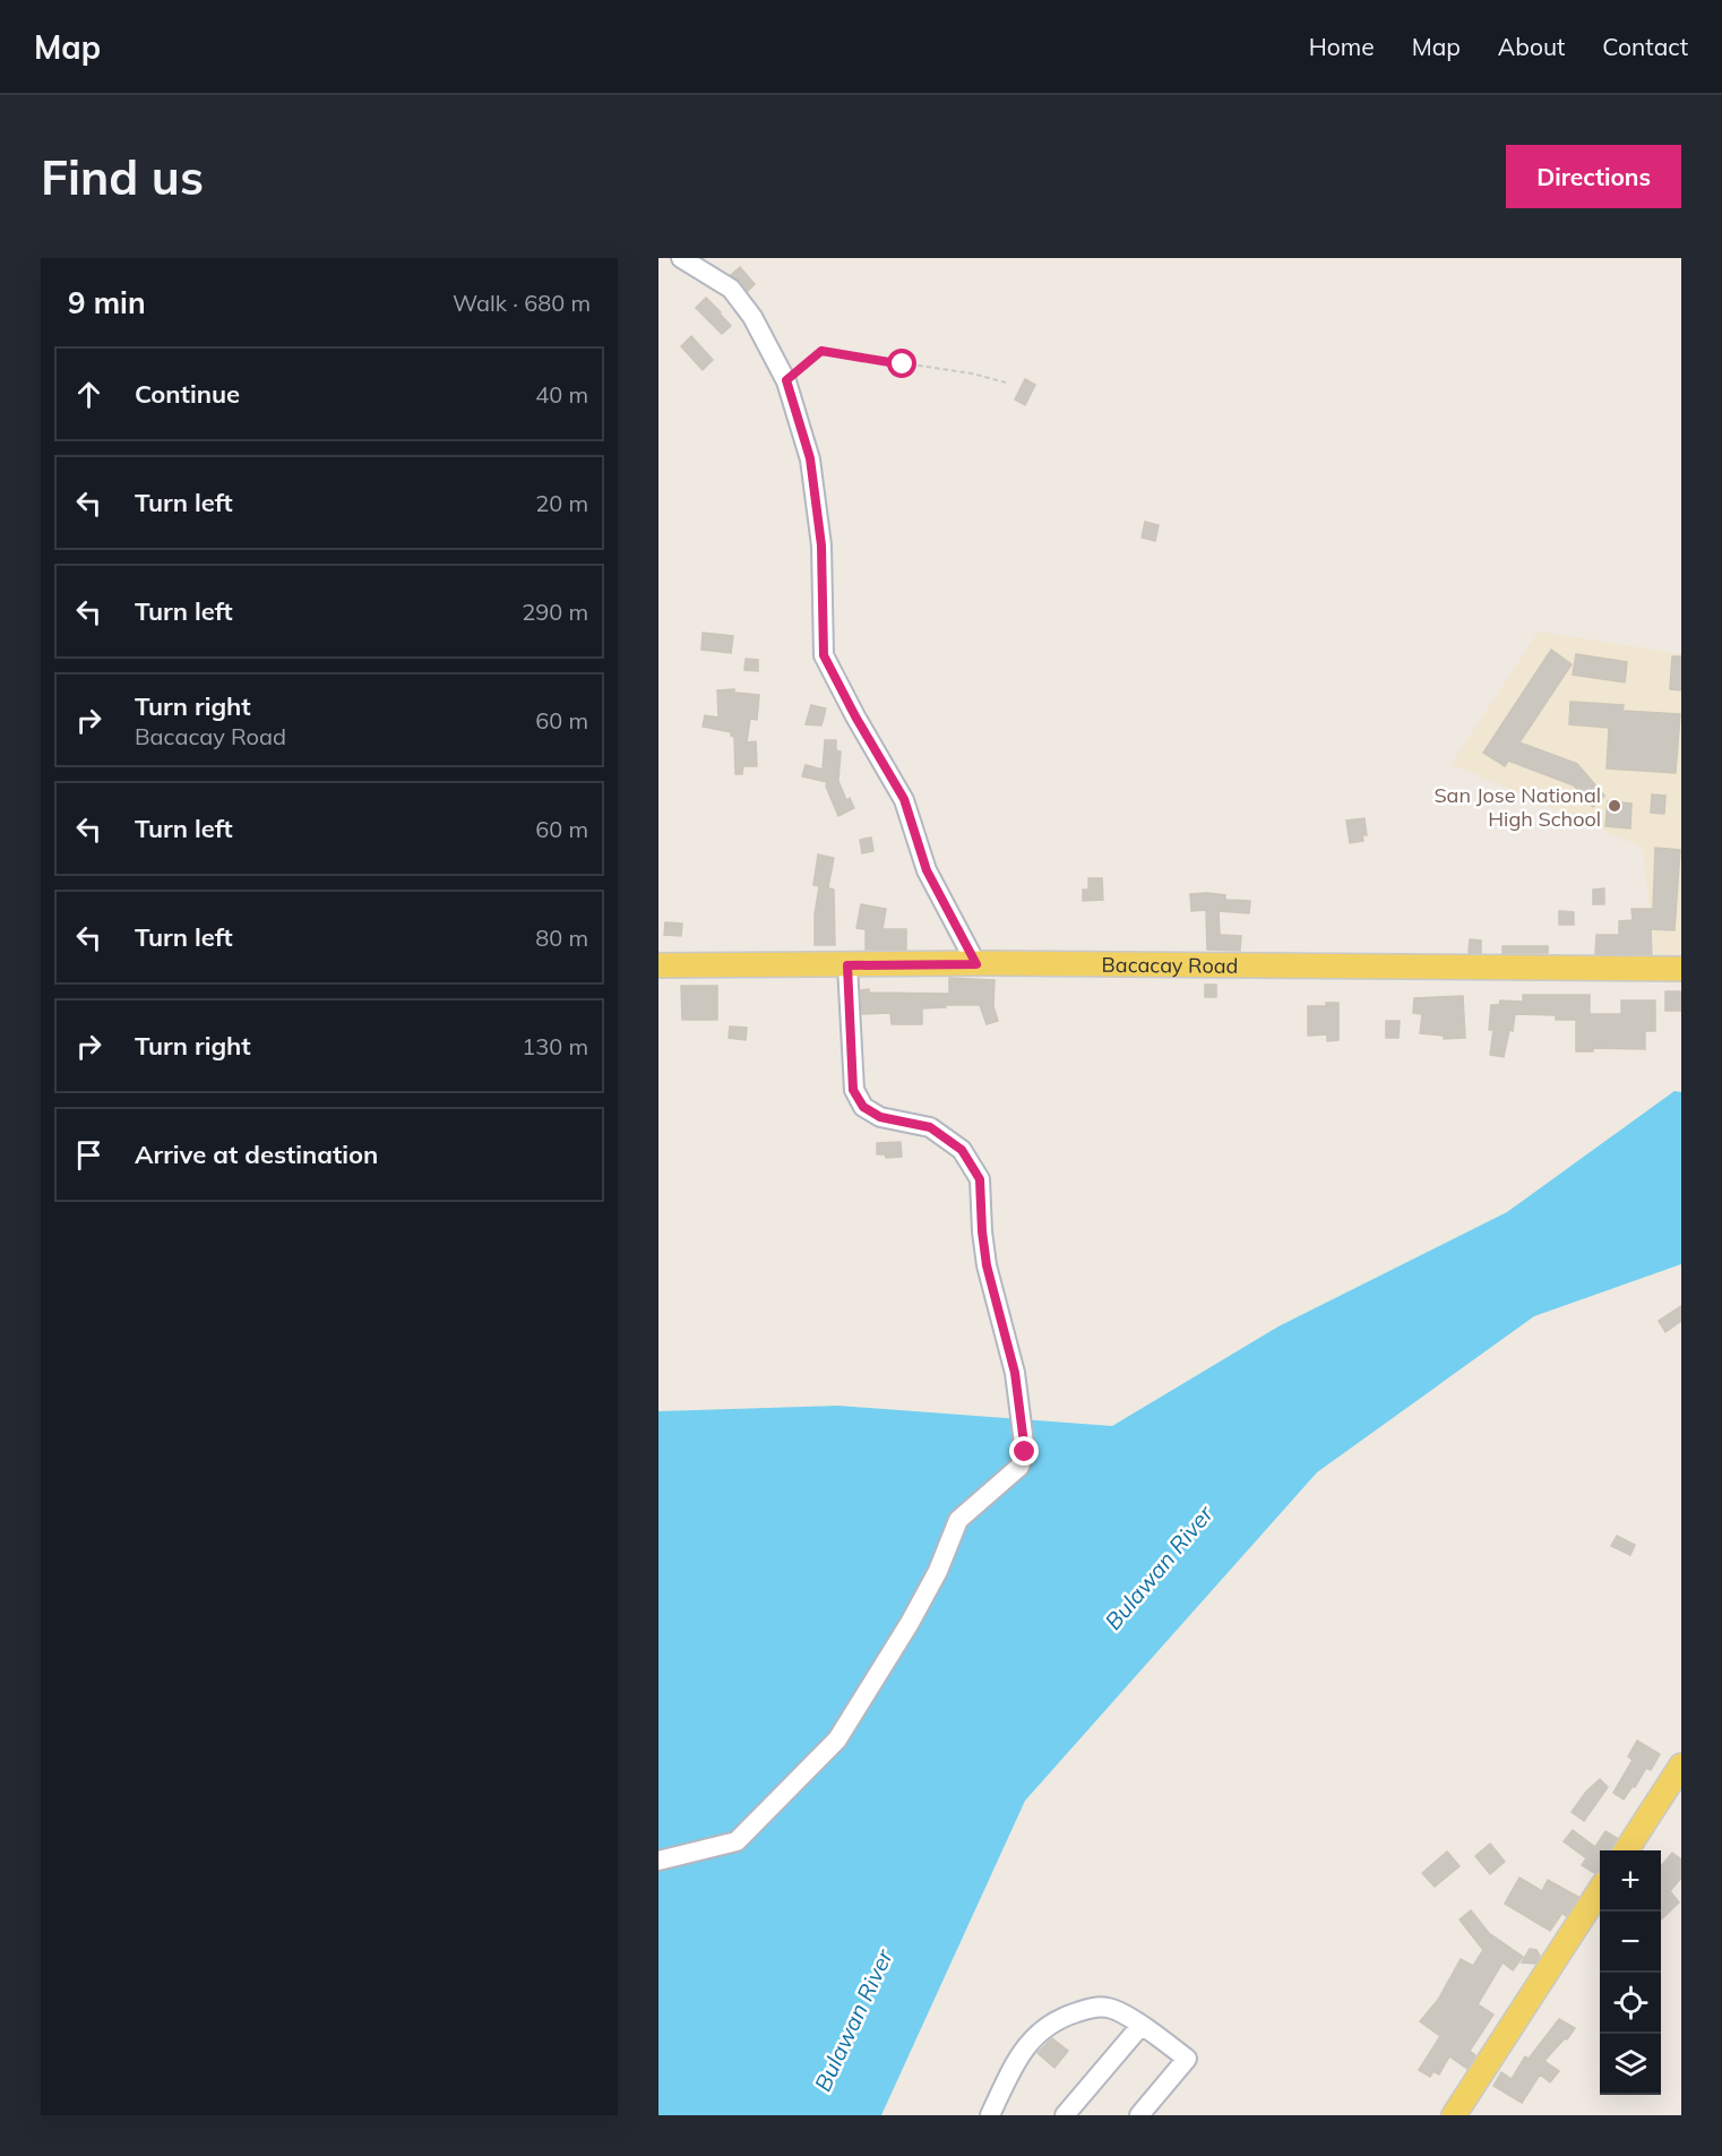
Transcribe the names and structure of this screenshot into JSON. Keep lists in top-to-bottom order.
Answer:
{
  "streets": {
    "main road": ["Bacacay Road"]
  },
  "water": ["Bulawan River"],
  "places": ["San Jose National High School"],
  "page": {
    "header": "Map",
    "nav": [
      "Home",
      "Map",
      "About",
      "Contact"
    ],
    "buttons": "Directions",
    "title": "Find us",
    "heading": ["9 min", "Walk · 680 m"],
    "list": [
      ["Continue", "40 m"],
      ["Turn left", "20 m"],
      ["Turn left", "290 m"],
      ["Turn right", "Bacacay Road", "60 m"],
      ["Turn left", "60 m"],
      ["Turn left", "80 m"],
      ["Turn right", "130 m"],
      "Arrive at destination"
    ],
    "map_buttons": ["+", "−"]
  }
}
